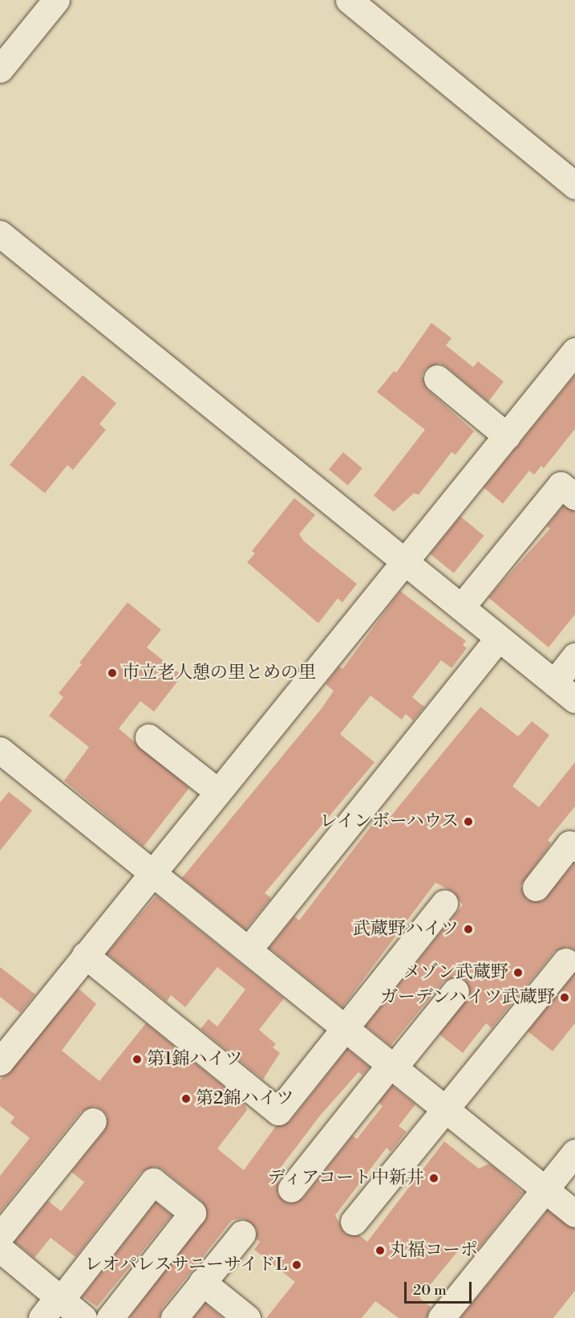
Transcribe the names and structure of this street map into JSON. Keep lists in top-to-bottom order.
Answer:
{
  "places": [
    "市立老人憩の里とめの里",
    "レインボーハウス",
    "武蔵野ハイツ",
    "メゾン武蔵野",
    "ガーデンハイツ武蔵野",
    "第1錦ハイツ",
    "第2錦ハイツ",
    "ディアコート中新井",
    "丸福コーポ",
    "レオパレスサニーサイドL"
  ],
  "scale_bar": "20 m"
}
